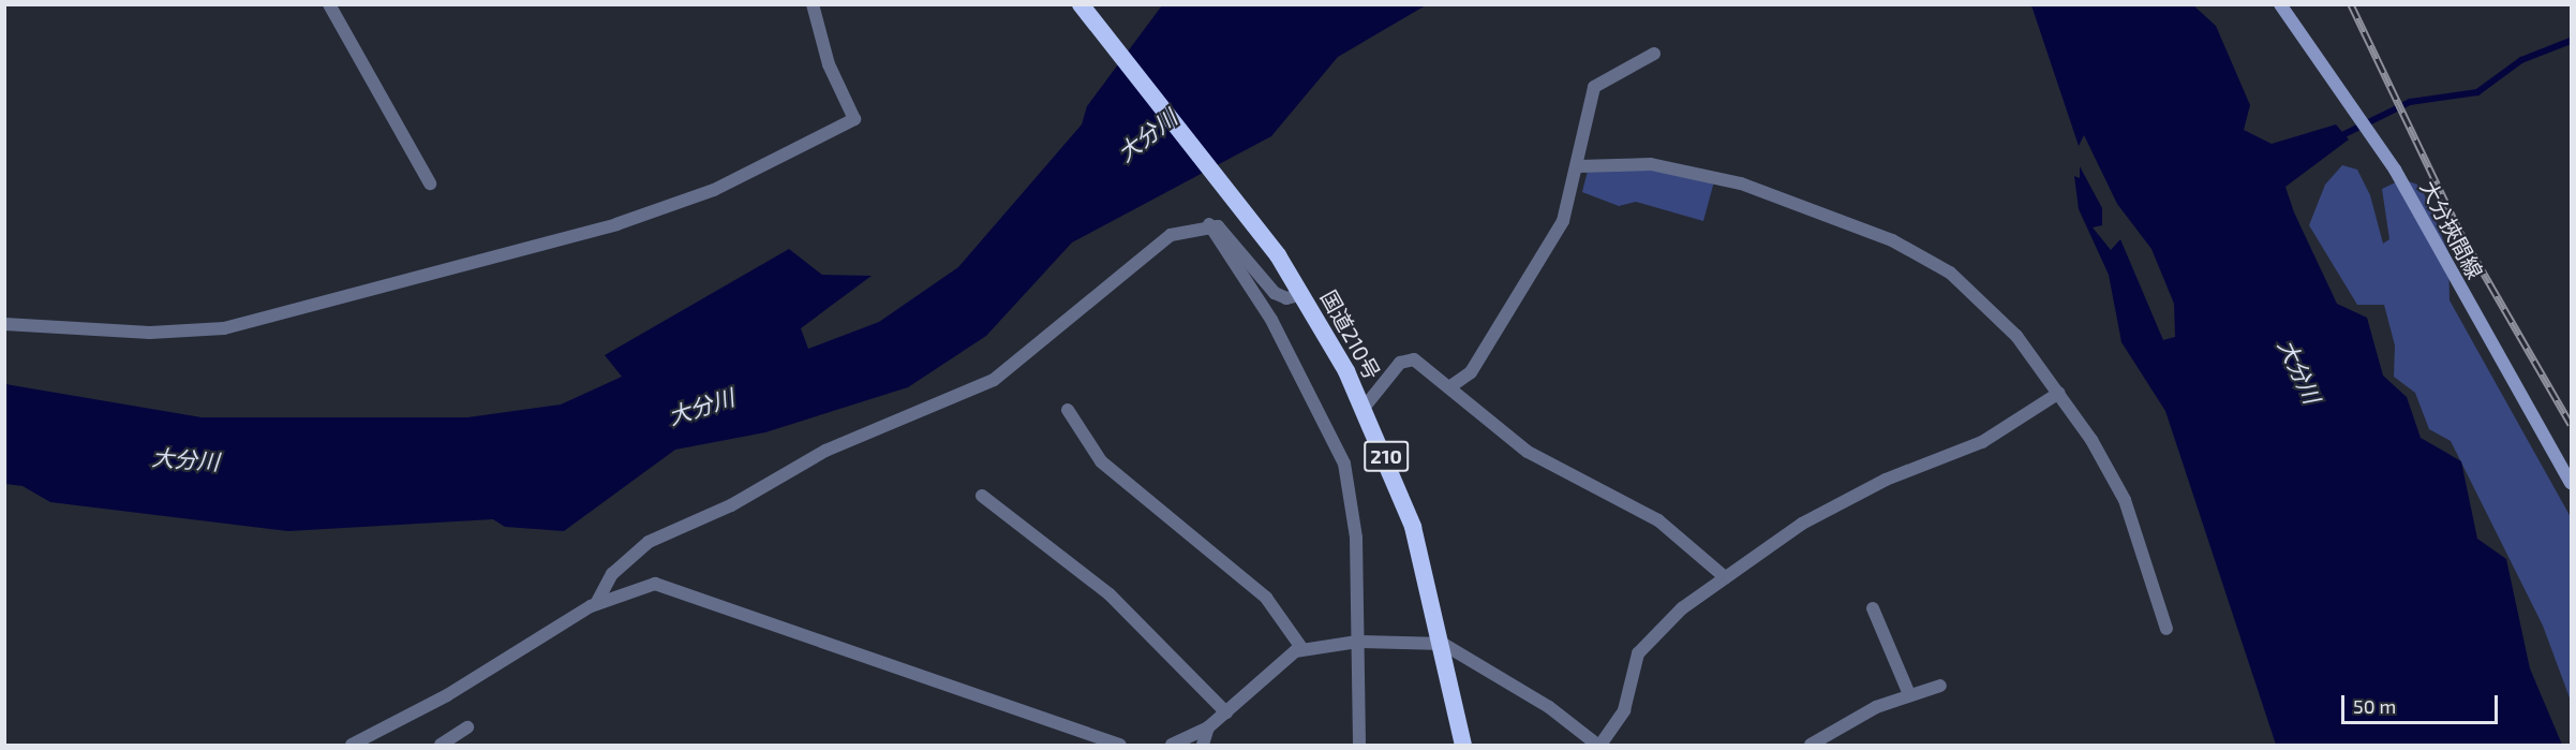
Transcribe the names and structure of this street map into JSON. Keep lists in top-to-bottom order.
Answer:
{
  "streets": {
    "highway": ["国道210号", "210"],
    "main road": ["大分挾間線"]
  },
  "water": ["大分川"],
  "scale_bar": "50 m"
}
